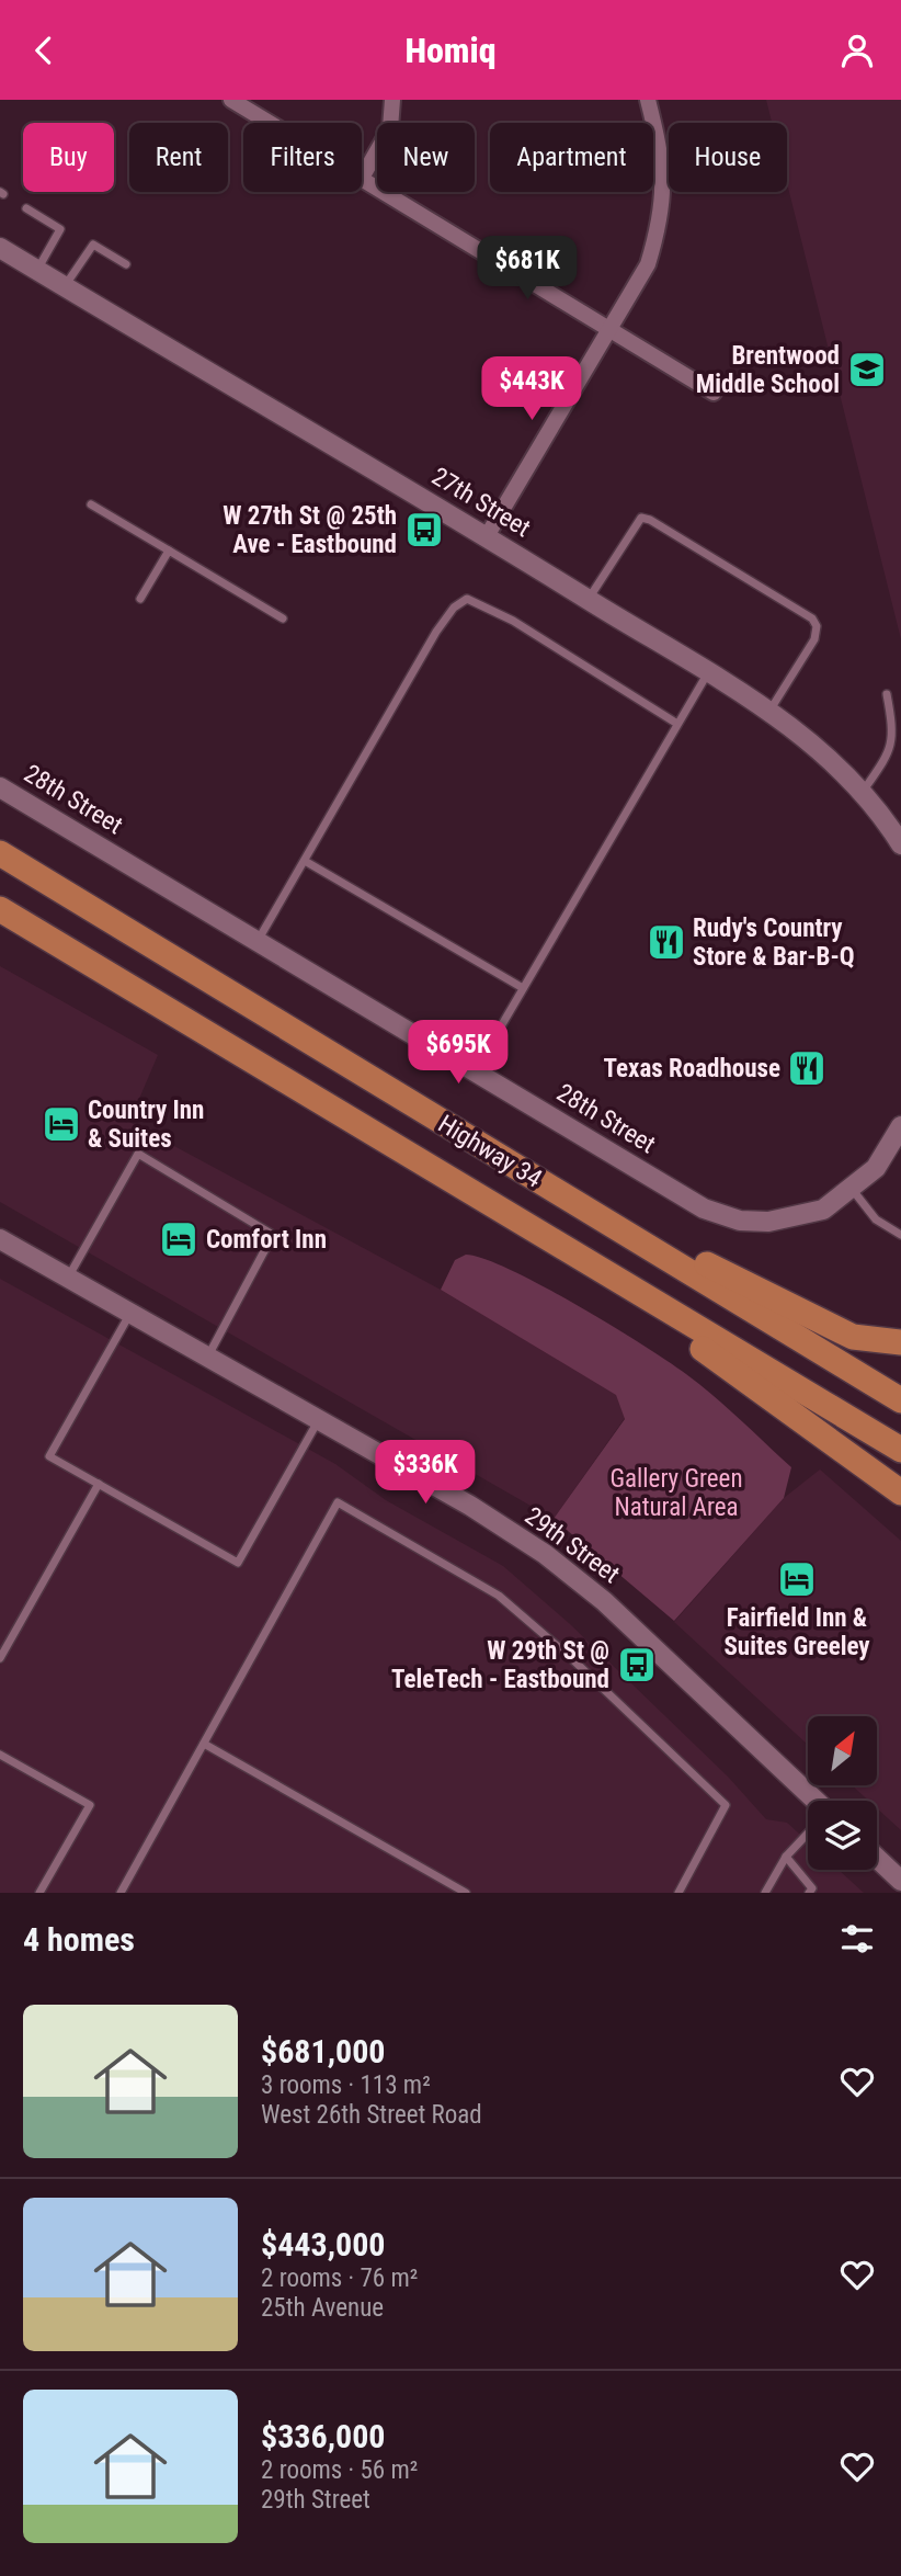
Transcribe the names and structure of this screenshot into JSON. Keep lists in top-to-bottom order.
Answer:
{
  "streets": {
    "highway": ["Highway 34"],
    "street": ["27th Street", "28th Street", "29th Street"]
  },
  "parks": ["Gallery Green Natural Area"],
  "places": {
    "school or university": ["Brentwood Middle School"],
    "bus stop": ["W 27th St @ 25th Ave - Eastbound", "W 29th St @ TeleTech - Eastbound"],
    "restaurant": ["Rudy's Country Store & Bar-B-Q", "Texas Roadhouse"],
    "hotel": ["Country Inn & Suites", "Comfort Inn", "Fairfield Inn & Suites Greeley"]
  },
  "north": "top right",
  "page": {
    "header": "Homiq",
    "chip": [
      "Buy",
      "Rent",
      "Filters",
      "New",
      "Apartment",
      "House"
    ],
    "price": [
      "$681K",
      "$443K",
      "$695K",
      "$336K"
    ],
    "heading": "4 homes",
    "list": [
      {
        "name": "$681,000",
        "note": "3 rooms · 113 m² · West 26th Street Road"
      },
      {
        "name": "$443,000",
        "note": "2 rooms · 76 m² · 25th Avenue"
      },
      {
        "name": "$336,000",
        "note": "2 rooms · 56 m² · 29th Street"
      }
    ]
  }
}
